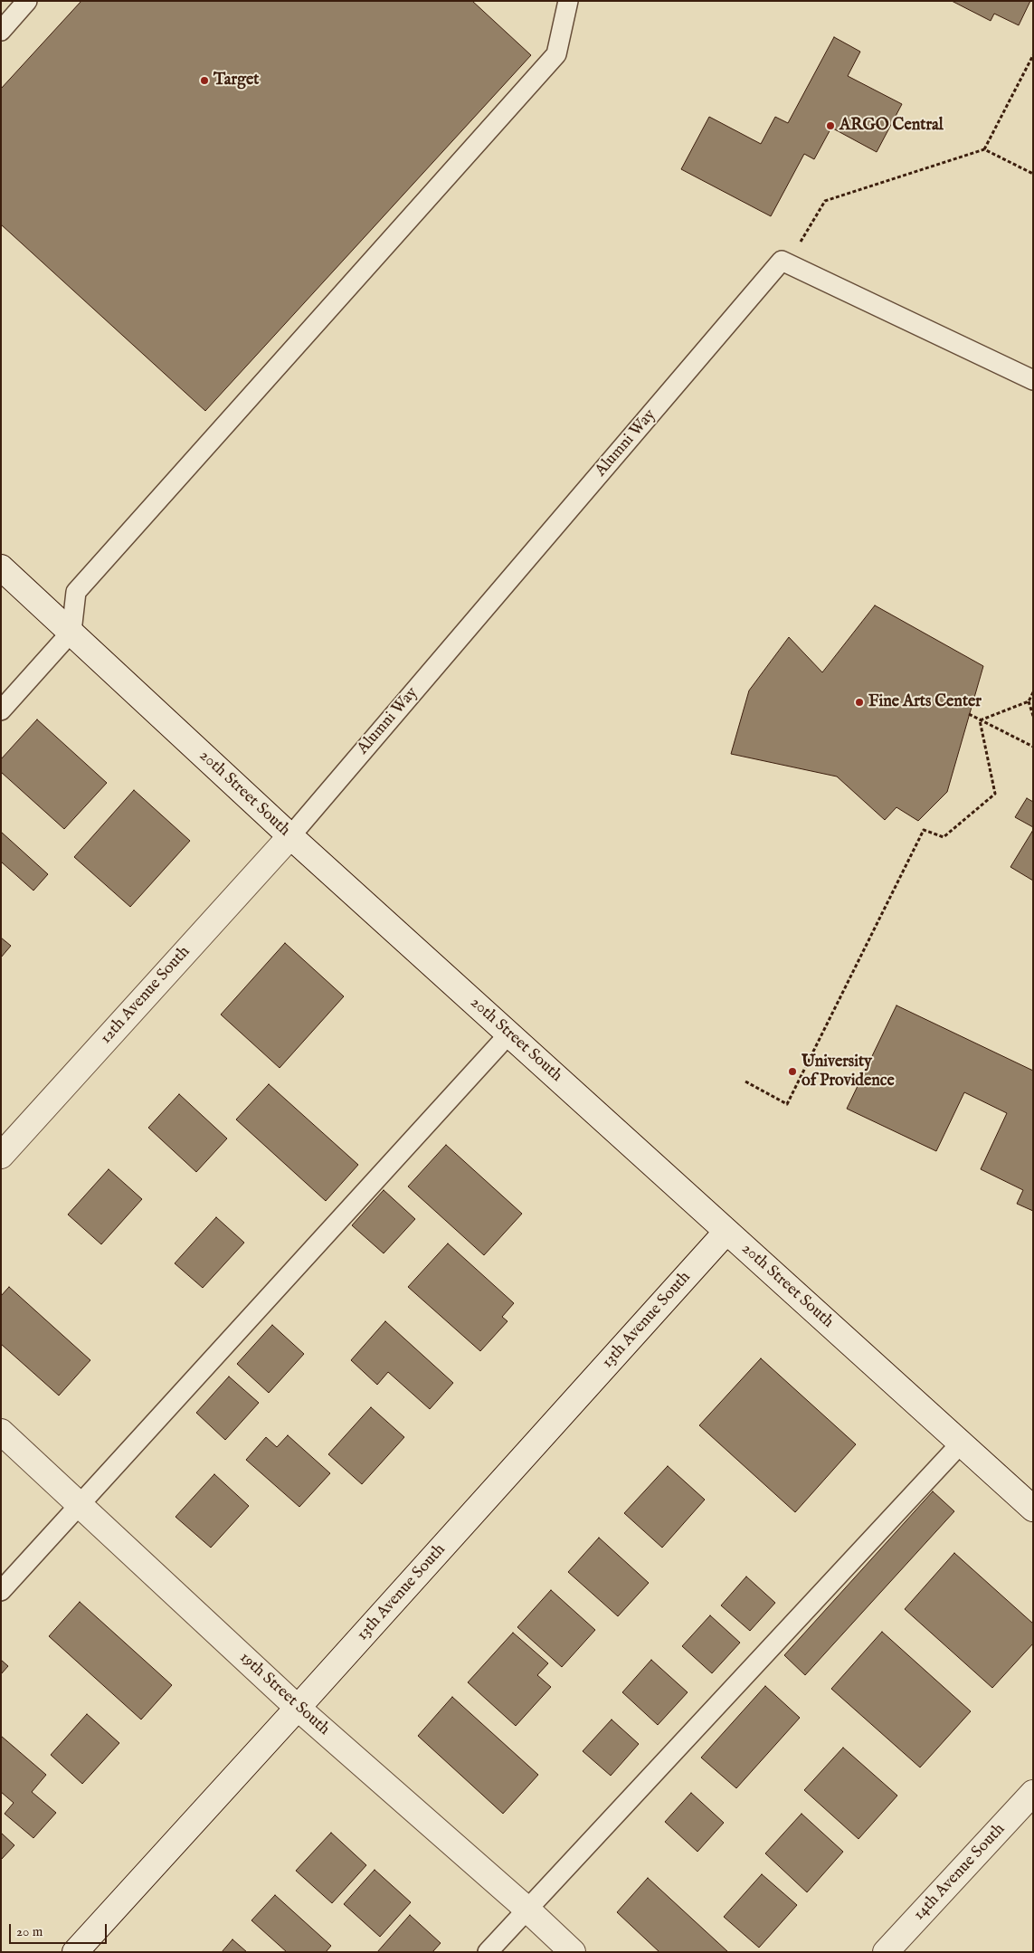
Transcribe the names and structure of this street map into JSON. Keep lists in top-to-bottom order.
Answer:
{
  "streets": {
    "street": [
      "20th Street South",
      "12th Avenue South",
      "13th Avenue South",
      "19th Street South",
      "14th Avenue South"
    ],
    "lane": ["Alumni Way"]
  },
  "crossings": [
    ["Alumni Way", "20th Street South"],
    ["Alumni Way", "12th Avenue South"],
    ["20th Street South", "12th Avenue South"],
    ["20th Street South", "13th Avenue South"],
    ["13th Avenue South", "19th Street South"]
  ],
  "places": [
    "Target",
    "ARGO Central",
    "Fine Arts Center",
    "University of Providence"
  ],
  "scale_bar": "20 m"
}
